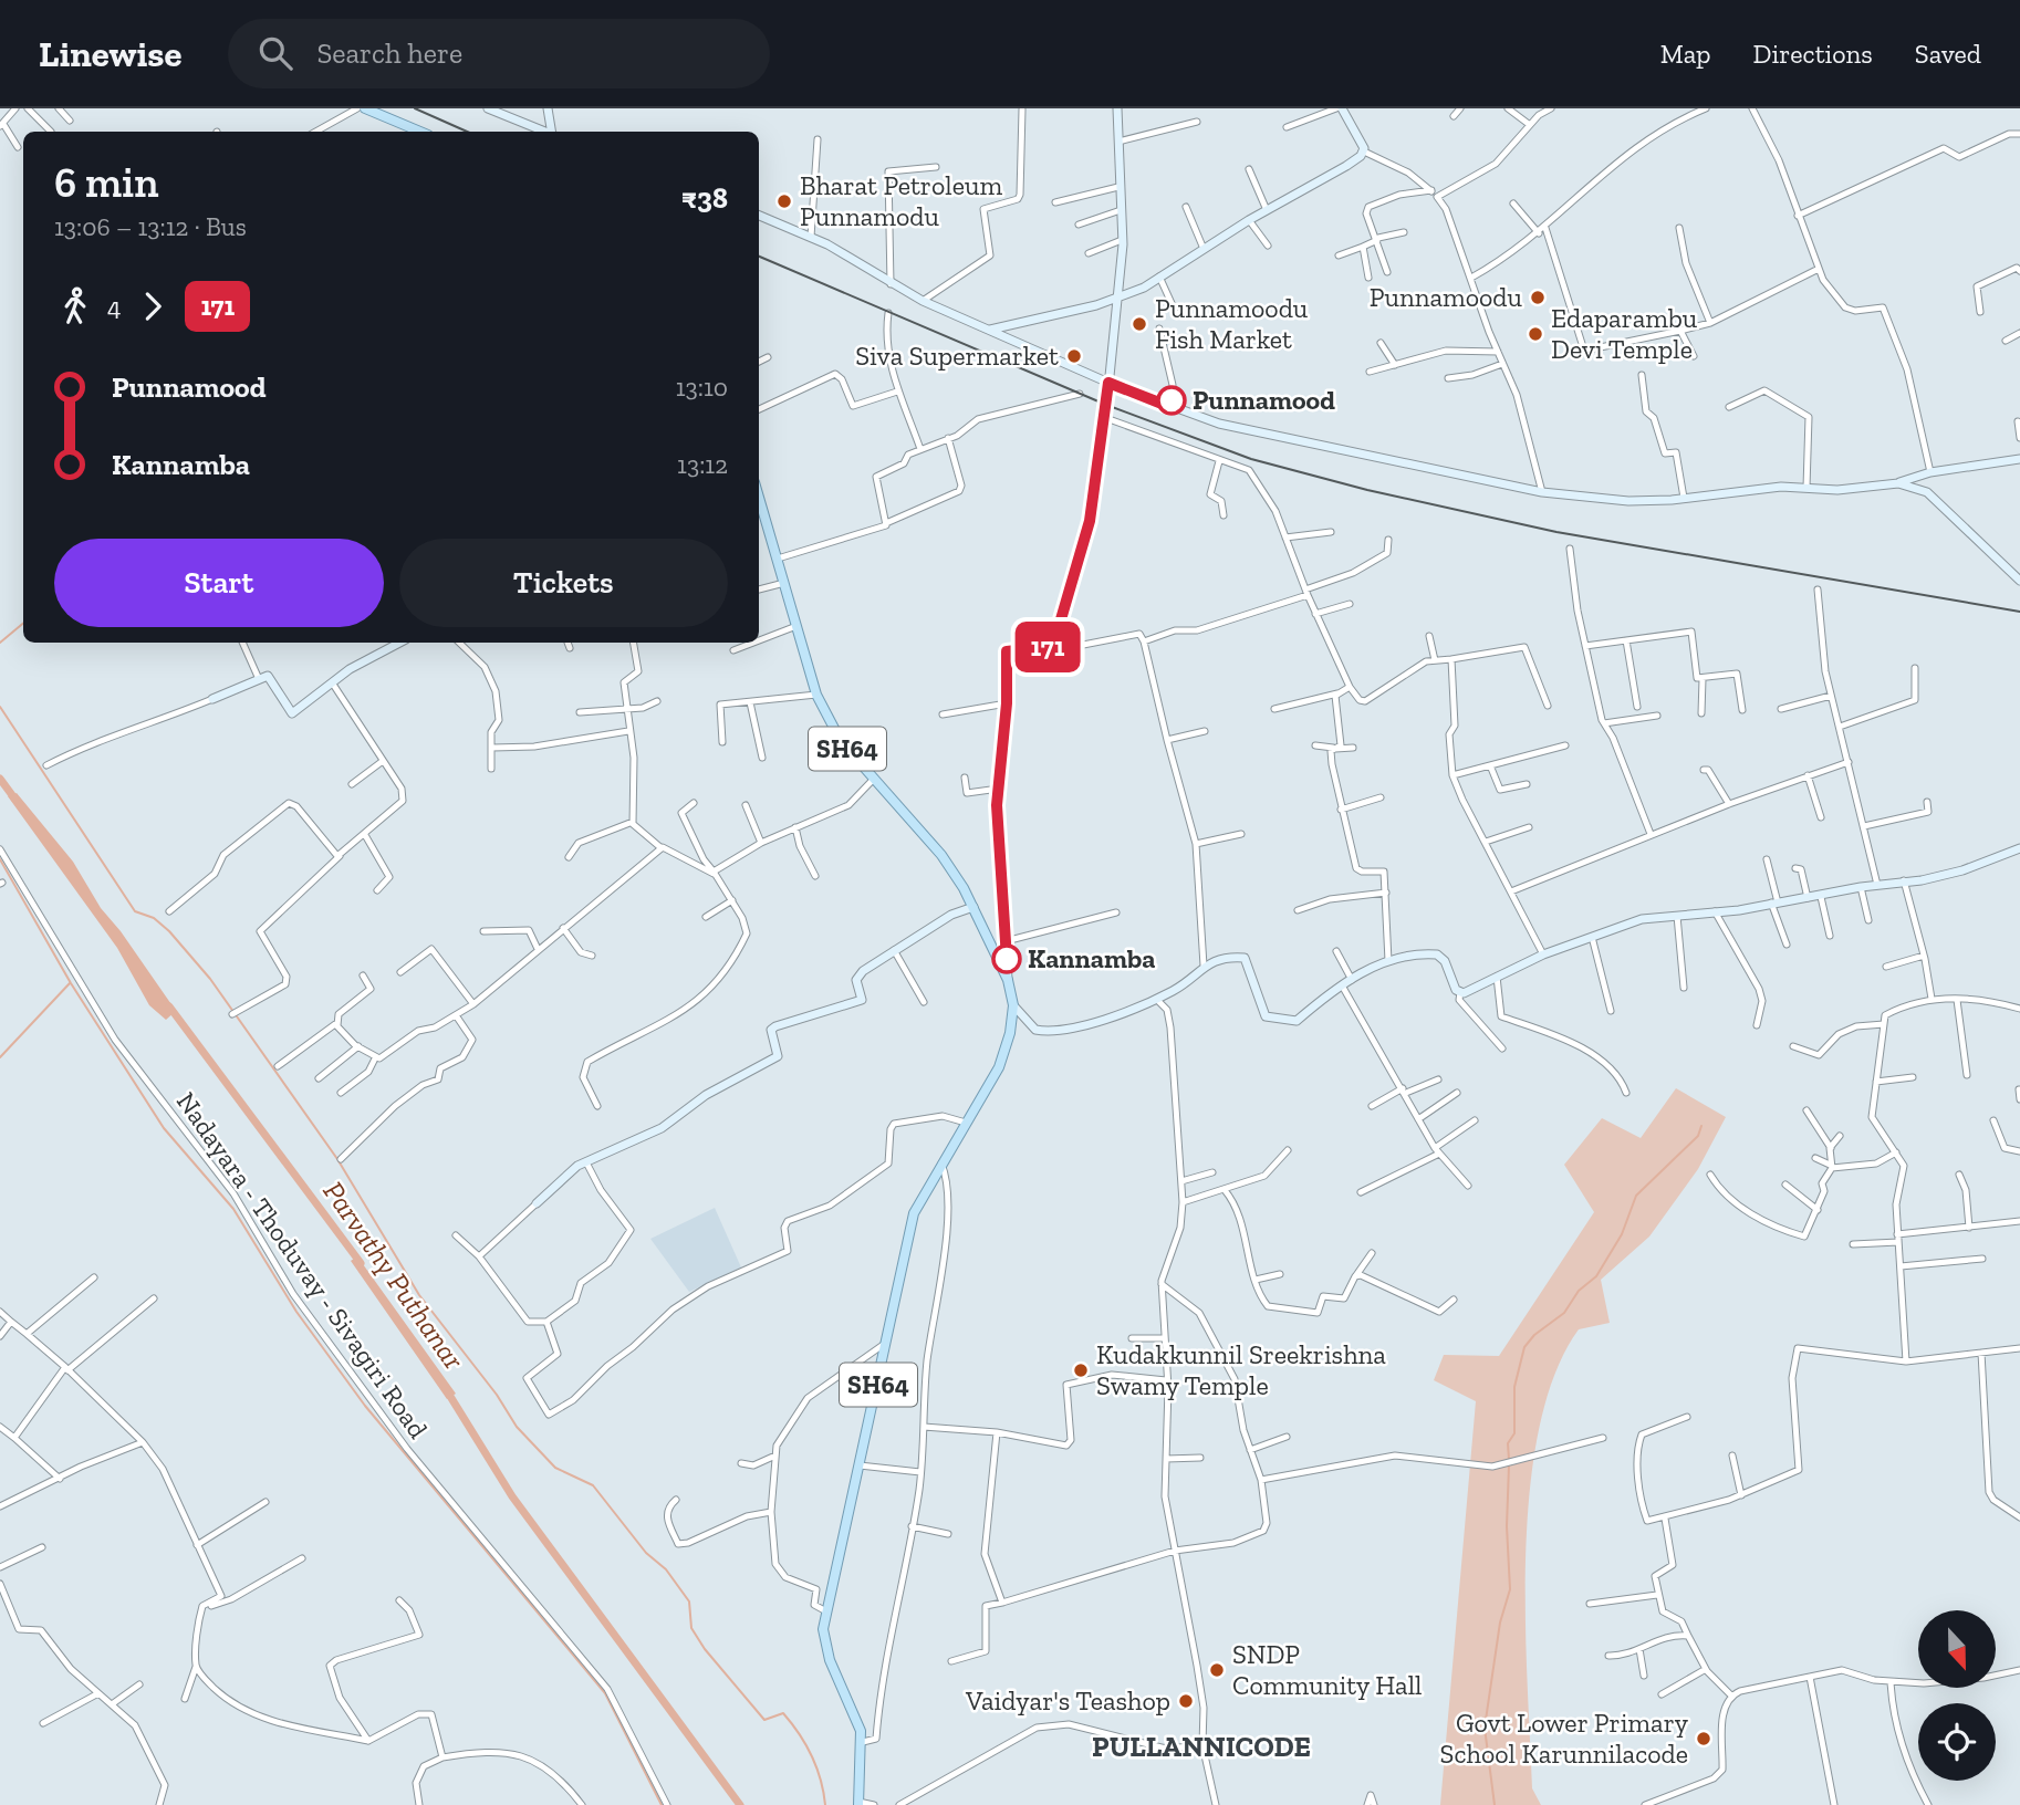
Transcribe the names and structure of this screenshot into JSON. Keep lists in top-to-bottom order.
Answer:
{
  "streets": {
    "main road": ["SH64"],
    "street": ["Nadayara - Thoduvay - Sivagiri Road"]
  },
  "districts": ["PULLANNICODE"],
  "water": ["Parvathy Puthanar"],
  "places": [
    "Bharat Petroleum Punnamodu",
    "Punnamoodu",
    "Punnamoodu Fish Market",
    "Edaparambu Devi Temple",
    "Siva Supermarket",
    "Punnamood",
    "Kannamba",
    "Kudakkunnil Sreekrishna Swamy Temple",
    "SNDP Community Hall",
    "Vaidyar's Teashop",
    "Govt Lower Primary School Karunnilacode"
  ],
  "lines": ["bus line 171"],
  "north": "bottom",
  "page": {
    "header": "Linewise",
    "search": "Search here",
    "nav": ["Map", "Directions", "Saved"],
    "on_map": "171",
    "heading": ["6 min", "13:06 – 13:12 · Bus", "₹38"],
    "legs": ["4", "171"],
    "list": [
      {
        "name": "Punnamood",
        "value": "13:10"
      },
      {
        "name": "Kannamba",
        "value": "13:12"
      }
    ],
    "buttons": ["Start", "Tickets"]
  }
}
